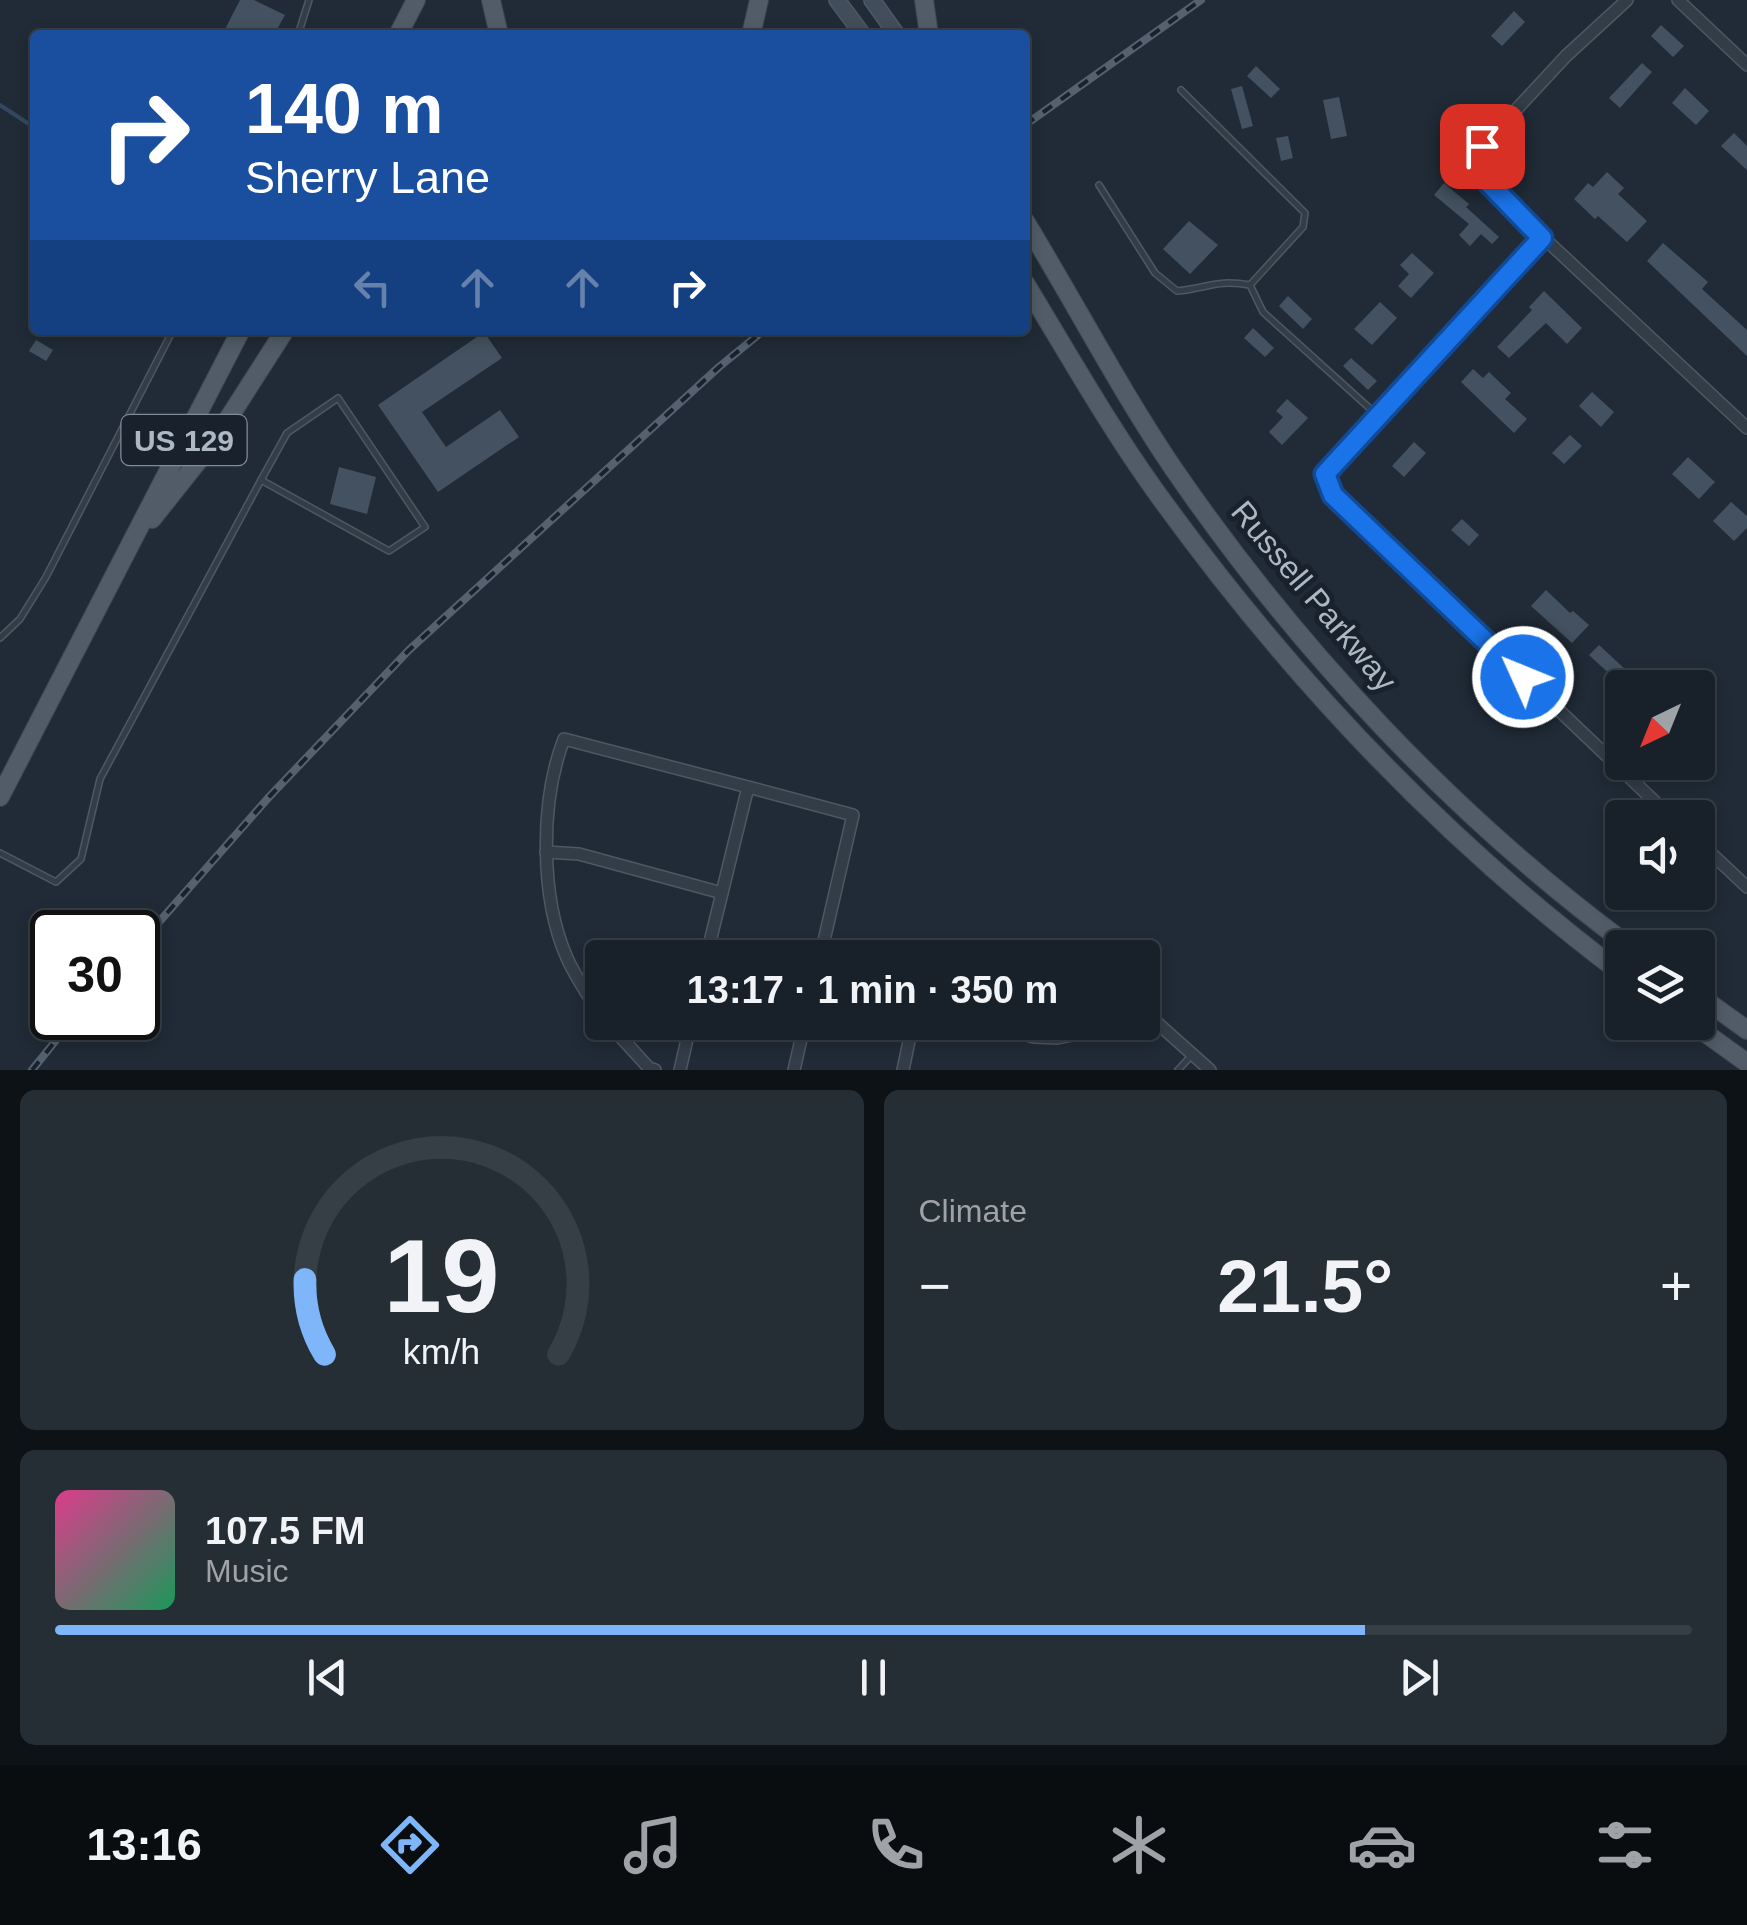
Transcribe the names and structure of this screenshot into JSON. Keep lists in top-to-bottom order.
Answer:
{
  "streets": {
    "main road": ["US 129", "Russell Parkway"]
  },
  "north": "bottom left",
  "page": {
    "turn": ["140 m", "Sherry Lane"],
    "limit": "30",
    "trip": "13:17 · 1 min · 350 m",
    "tile": "Climate",
    "heat": ["−", "21.5°", "+"],
    "song": ["107.5 FM", "Music"],
    "tabs": "13:16",
    "gauge": ["19", "km/h"]
  }
}
